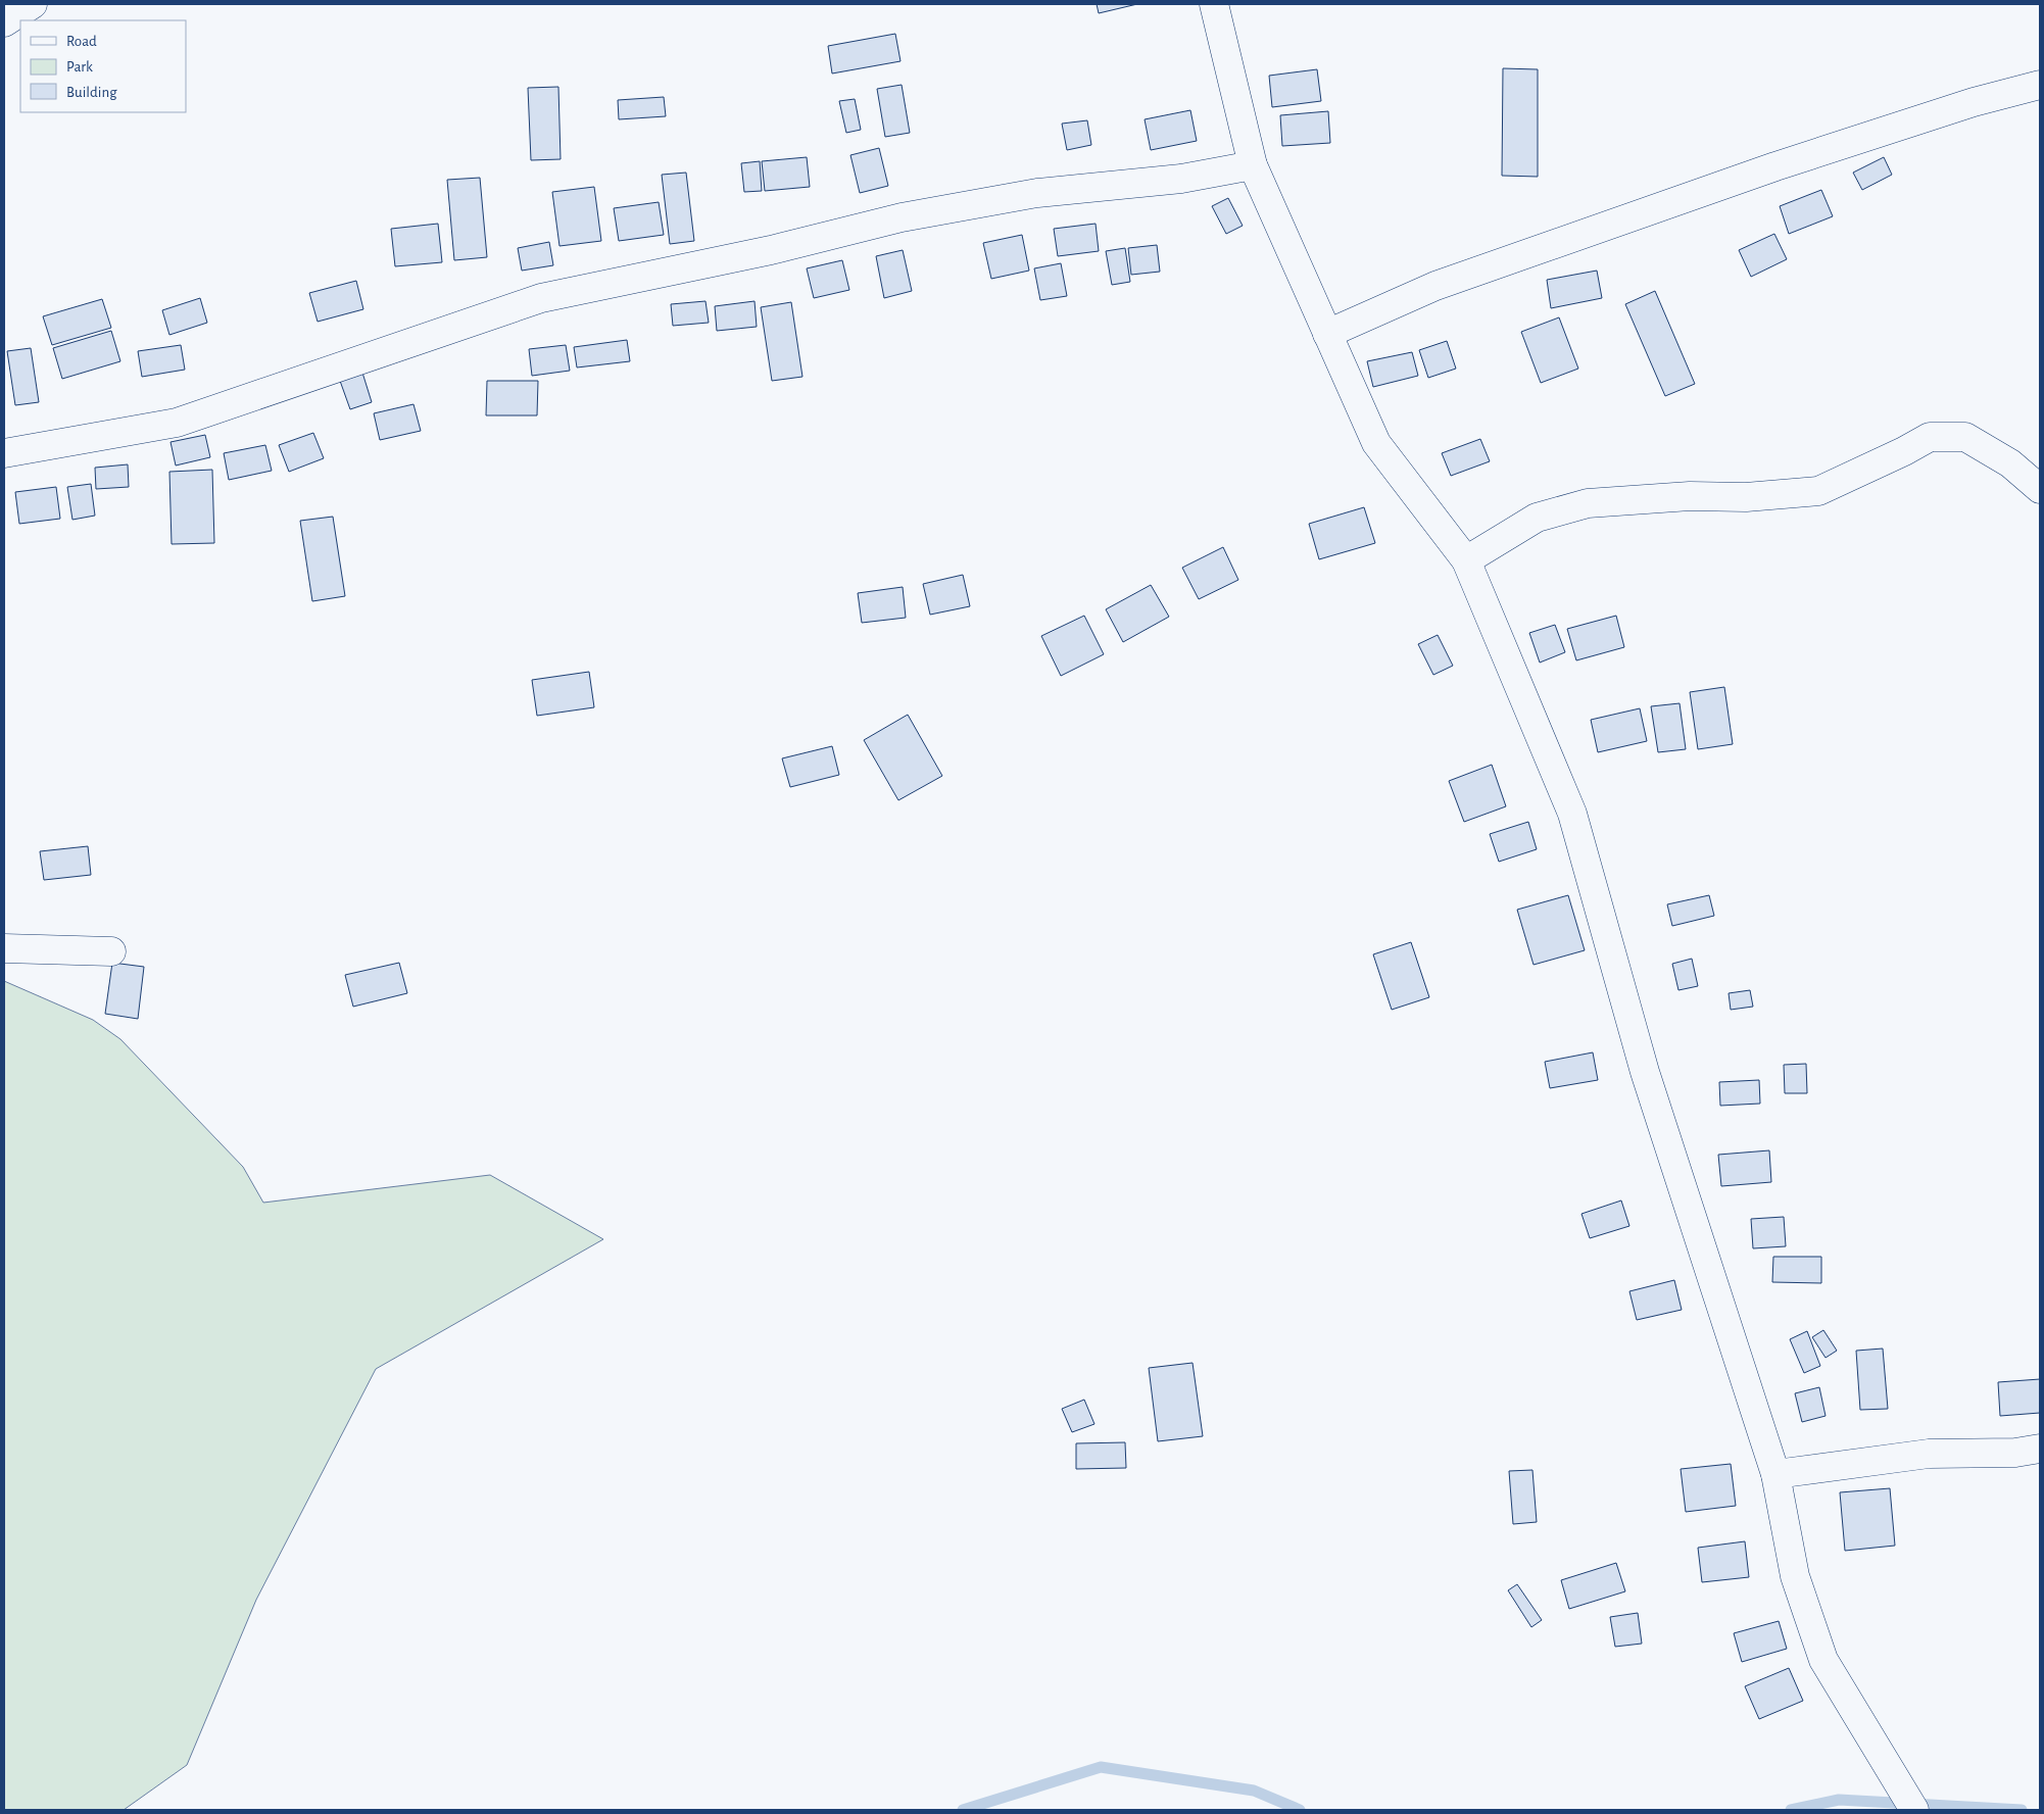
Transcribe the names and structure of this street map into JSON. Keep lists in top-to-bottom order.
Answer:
{
  "legend": ["Road", "Park", "Building"]
}
